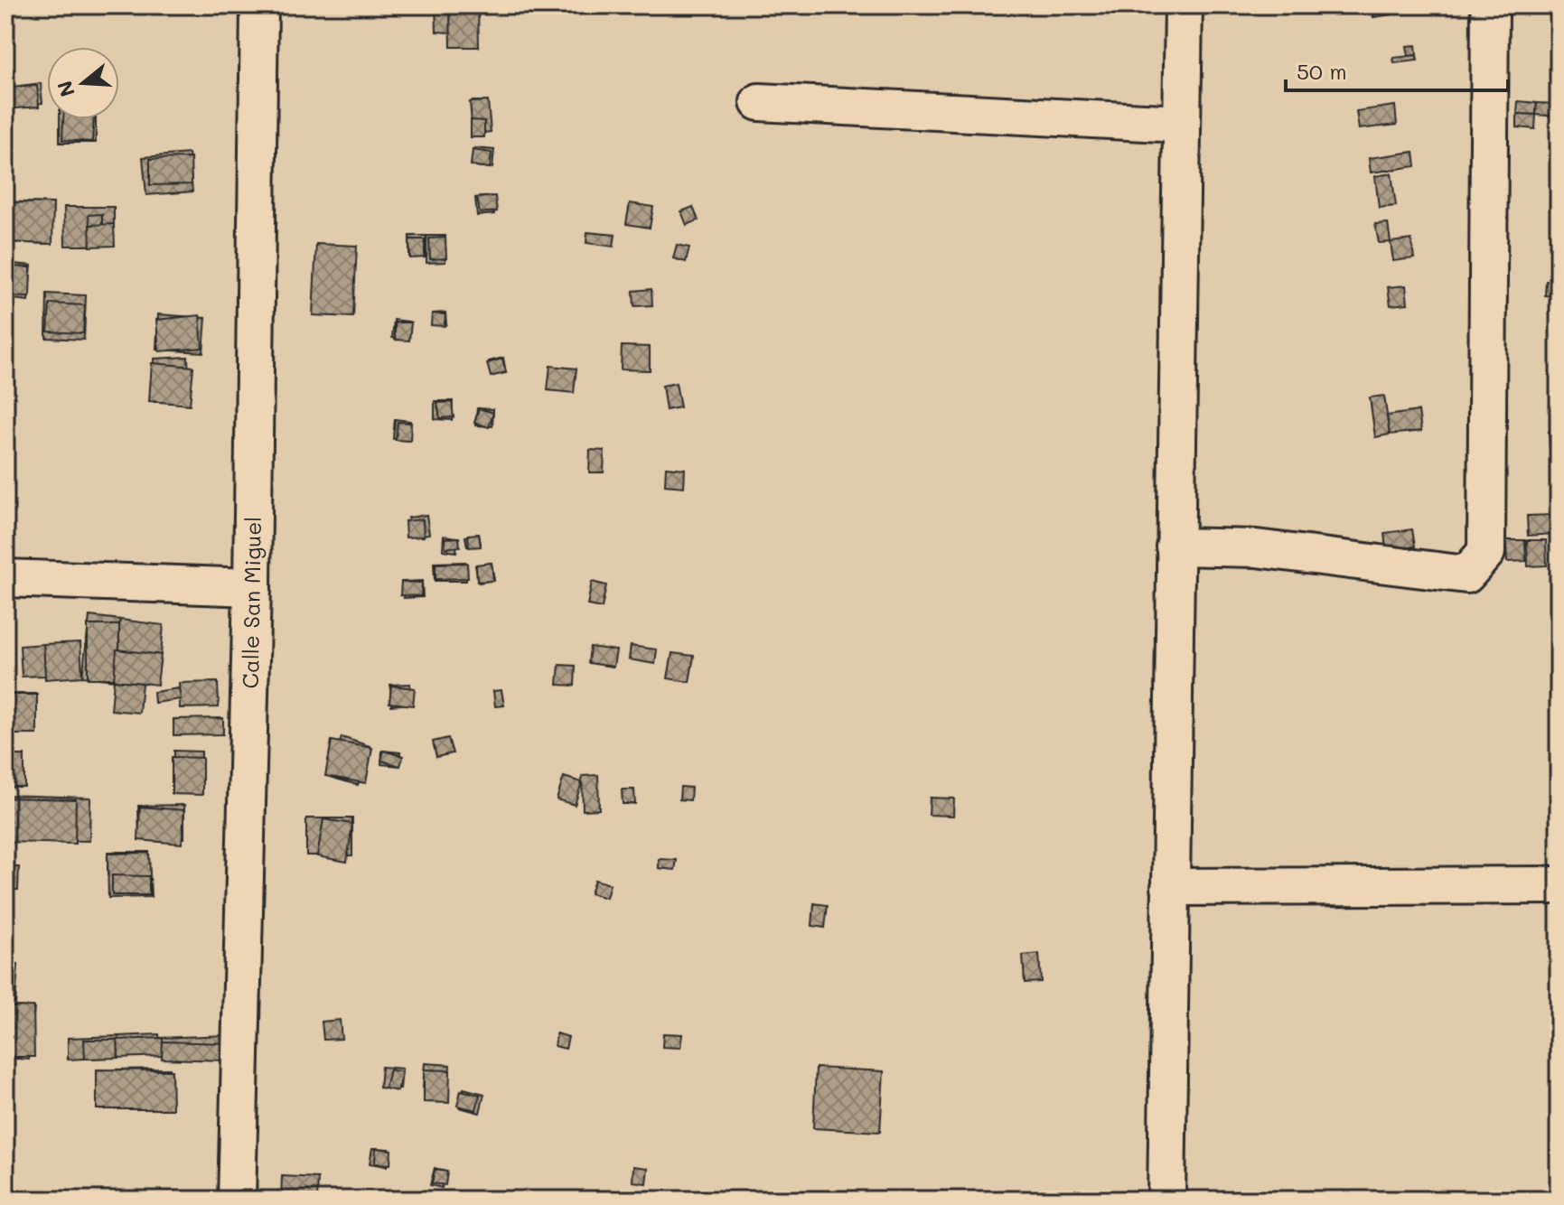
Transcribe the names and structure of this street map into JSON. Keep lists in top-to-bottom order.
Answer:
{
  "streets": {
    "street": ["Calle San Miguel"]
  },
  "scale_bar": "50 m",
  "north": "left"
}
